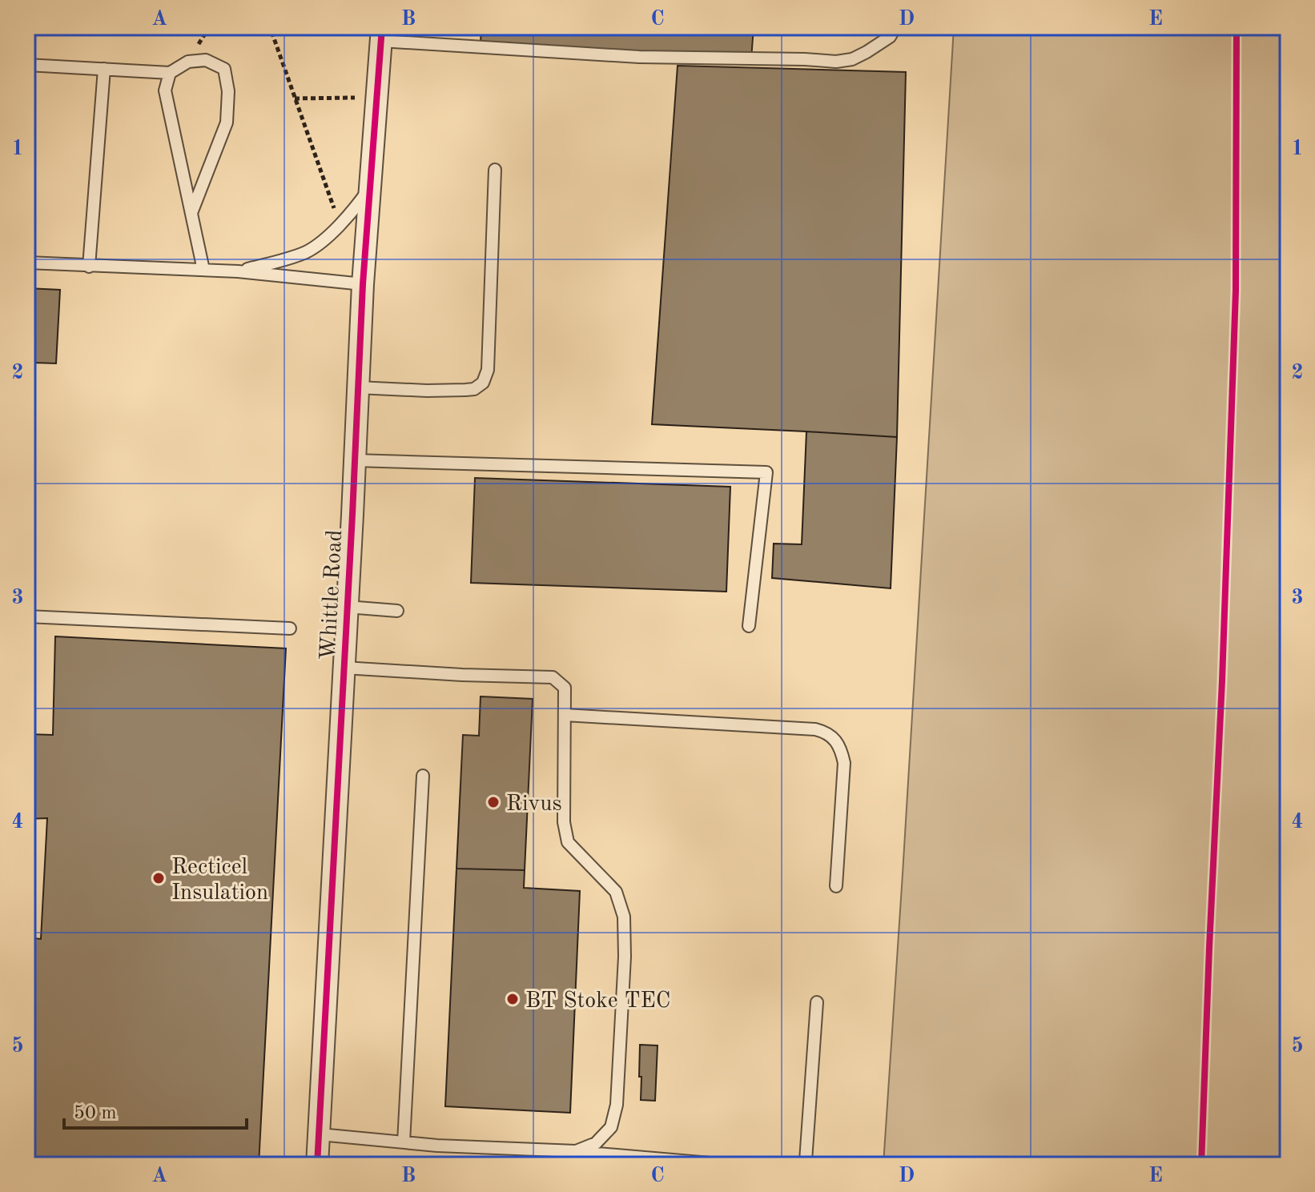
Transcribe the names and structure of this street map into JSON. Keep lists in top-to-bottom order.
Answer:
{
  "streets": {
    "street": ["Whittle Road"]
  },
  "places": ["Rivus", "Recticel Insulation", "BT Stoke TEC"],
  "scale_bar": "50 m",
  "grid": {
    "columns": [
      "A",
      "B",
      "C",
      "D",
      "E"
    ],
    "rows": [
      "1",
      "2",
      "3",
      "4",
      "5"
    ]
  }
}
